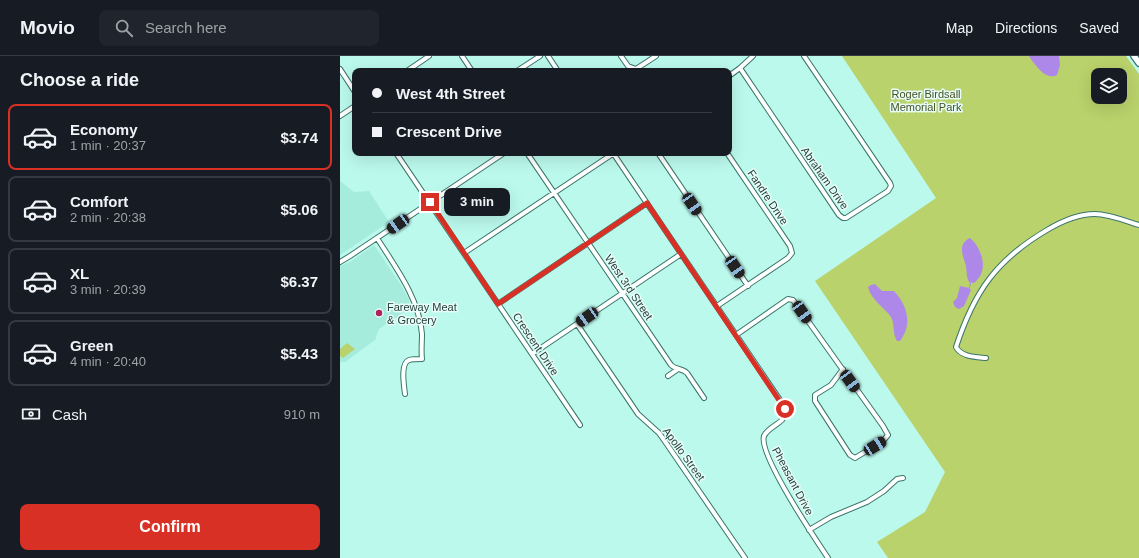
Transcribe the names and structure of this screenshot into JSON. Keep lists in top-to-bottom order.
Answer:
{
  "streets": {
    "street": [
      "Abraham Drive",
      "Fandre Drive",
      "West 3rd Street",
      "Crescent Drive",
      "Apollo Street",
      "Pheasant Drive"
    ]
  },
  "parks": ["Roger Birdsall Memorial Park"],
  "places": ["Fareway Meat & Grocery"],
  "page": {
    "header": "Movio",
    "search": "Search here",
    "nav": ["Map", "Directions", "Saved"],
    "heading": "Choose a ride",
    "banner": ["West 4th Street", "Crescent Drive"],
    "list": [
      {
        "name": "Economy",
        "note": "1 min · 20:37",
        "value": "$3.74"
      },
      {
        "name": "Comfort",
        "note": "2 min · 20:38",
        "value": "$5.06"
      },
      {
        "name": "XL",
        "note": "3 min · 20:39",
        "value": "$6.37"
      },
      {
        "name": "Green",
        "note": "4 min · 20:40",
        "value": "$5.43"
      }
    ],
    "bubble": "3 min",
    "pay": ["Cash", "910 m"],
    "buttons": "Confirm"
  }
}
